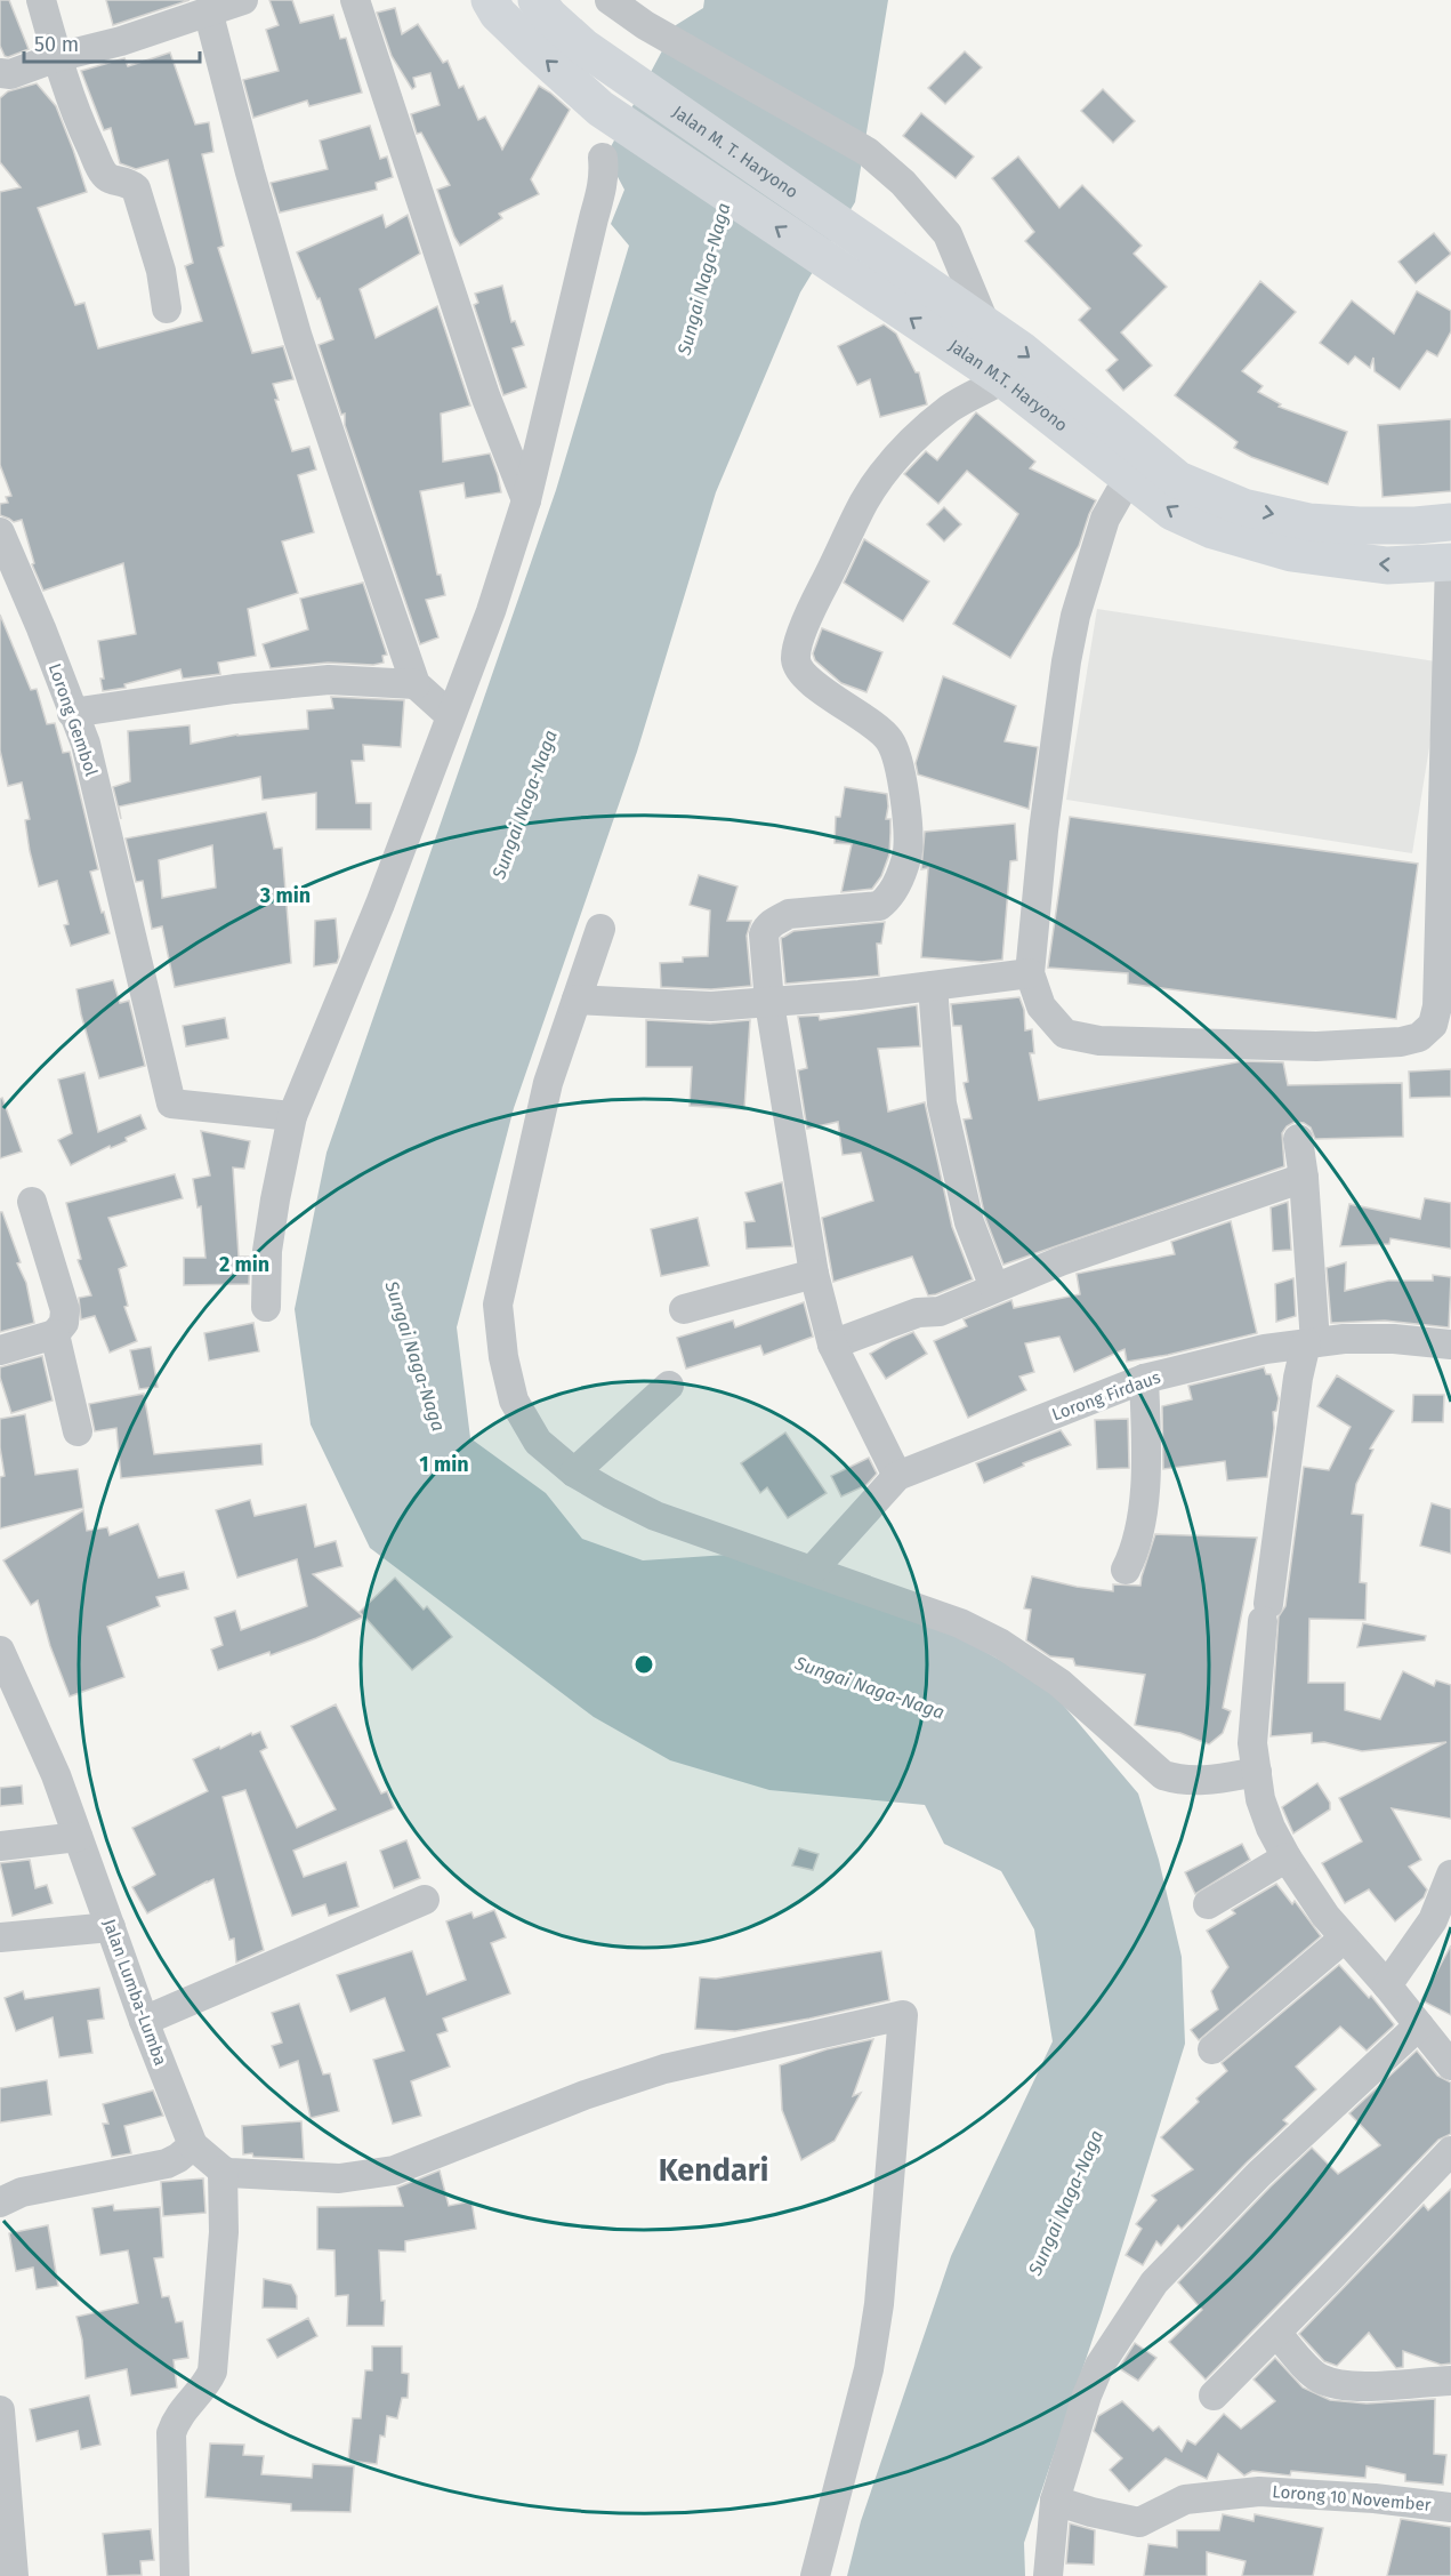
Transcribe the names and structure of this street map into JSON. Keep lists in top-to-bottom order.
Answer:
{
  "streets": {
    "highway": ["Jalan M. T. Haryono", "Jalan M.T. Haryono"],
    "street": [
      "Lorong Gembol",
      "Lorong Firdaus",
      "Jalan Lumba-Lumba",
      "Lorong 10 November"
    ]
  },
  "crossings": [
    ["Jalan M. T. Haryono", "Jalan M.T. Haryono"]
  ],
  "districts": ["Kendari"],
  "water": ["Sungai Naga-Naga"],
  "scale_bar": "50 m",
  "rings": ["3 min", "2 min", "1 min"]
}
